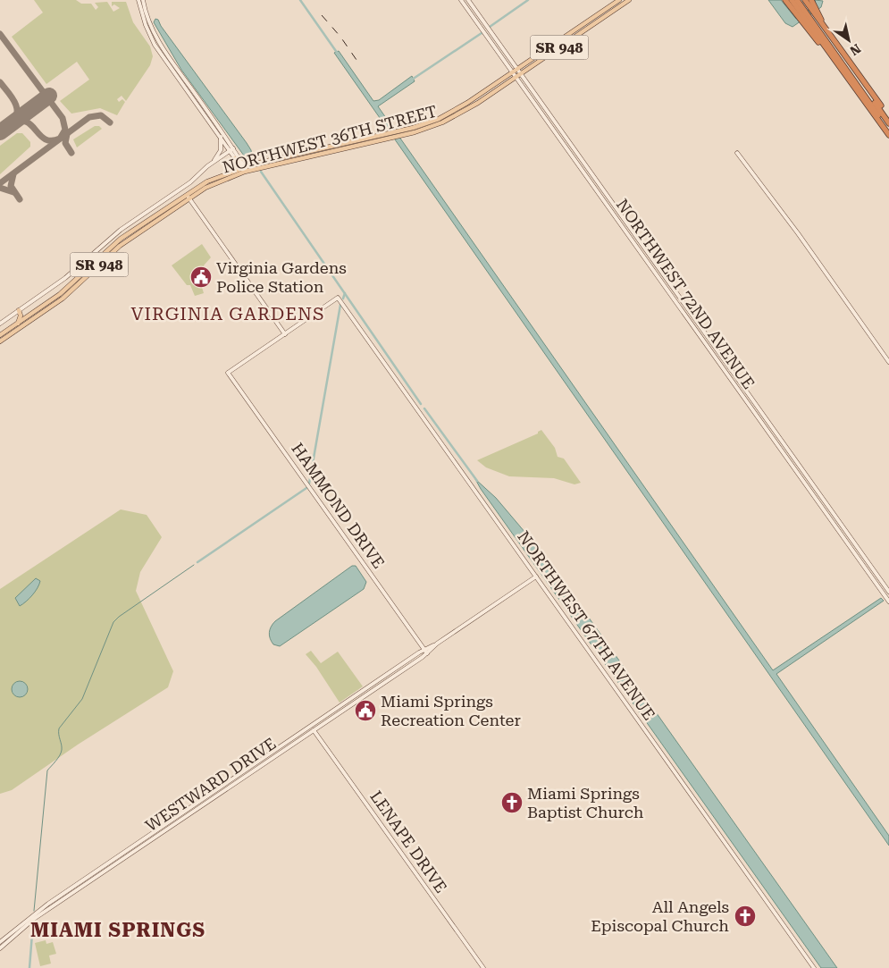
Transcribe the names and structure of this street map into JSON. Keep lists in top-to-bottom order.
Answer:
{
  "streets": {
    "main road": ["SR 948", "NORTHWEST 36TH STREET"],
    "street": [
      "NORTHWEST 72ND AVENUE",
      "HAMMOND DRIVE",
      "NORTHWEST 67TH AVENUE",
      "WESTWARD DRIVE",
      "LENAPE DRIVE"
    ]
  },
  "crossings": [
    ["NORTHWEST 36TH STREET", "NORTHWEST 72ND AVENUE"],
    ["HAMMOND DRIVE", "NORTHWEST 67TH AVENUE"],
    ["HAMMOND DRIVE", "WESTWARD DRIVE"],
    ["NORTHWEST 67TH AVENUE", "WESTWARD DRIVE"],
    ["WESTWARD DRIVE", "LENAPE DRIVE"]
  ],
  "districts": ["VIRGINIA GARDENS", "MIAMI SPRINGS"],
  "places": {
    "public building": ["Virginia Gardens Police Station", "Miami Springs Recreation Center"],
    "church": ["Miami Springs Baptist Church", "All Angels Episcopal Church"]
  },
  "north": "bottom right"
}
